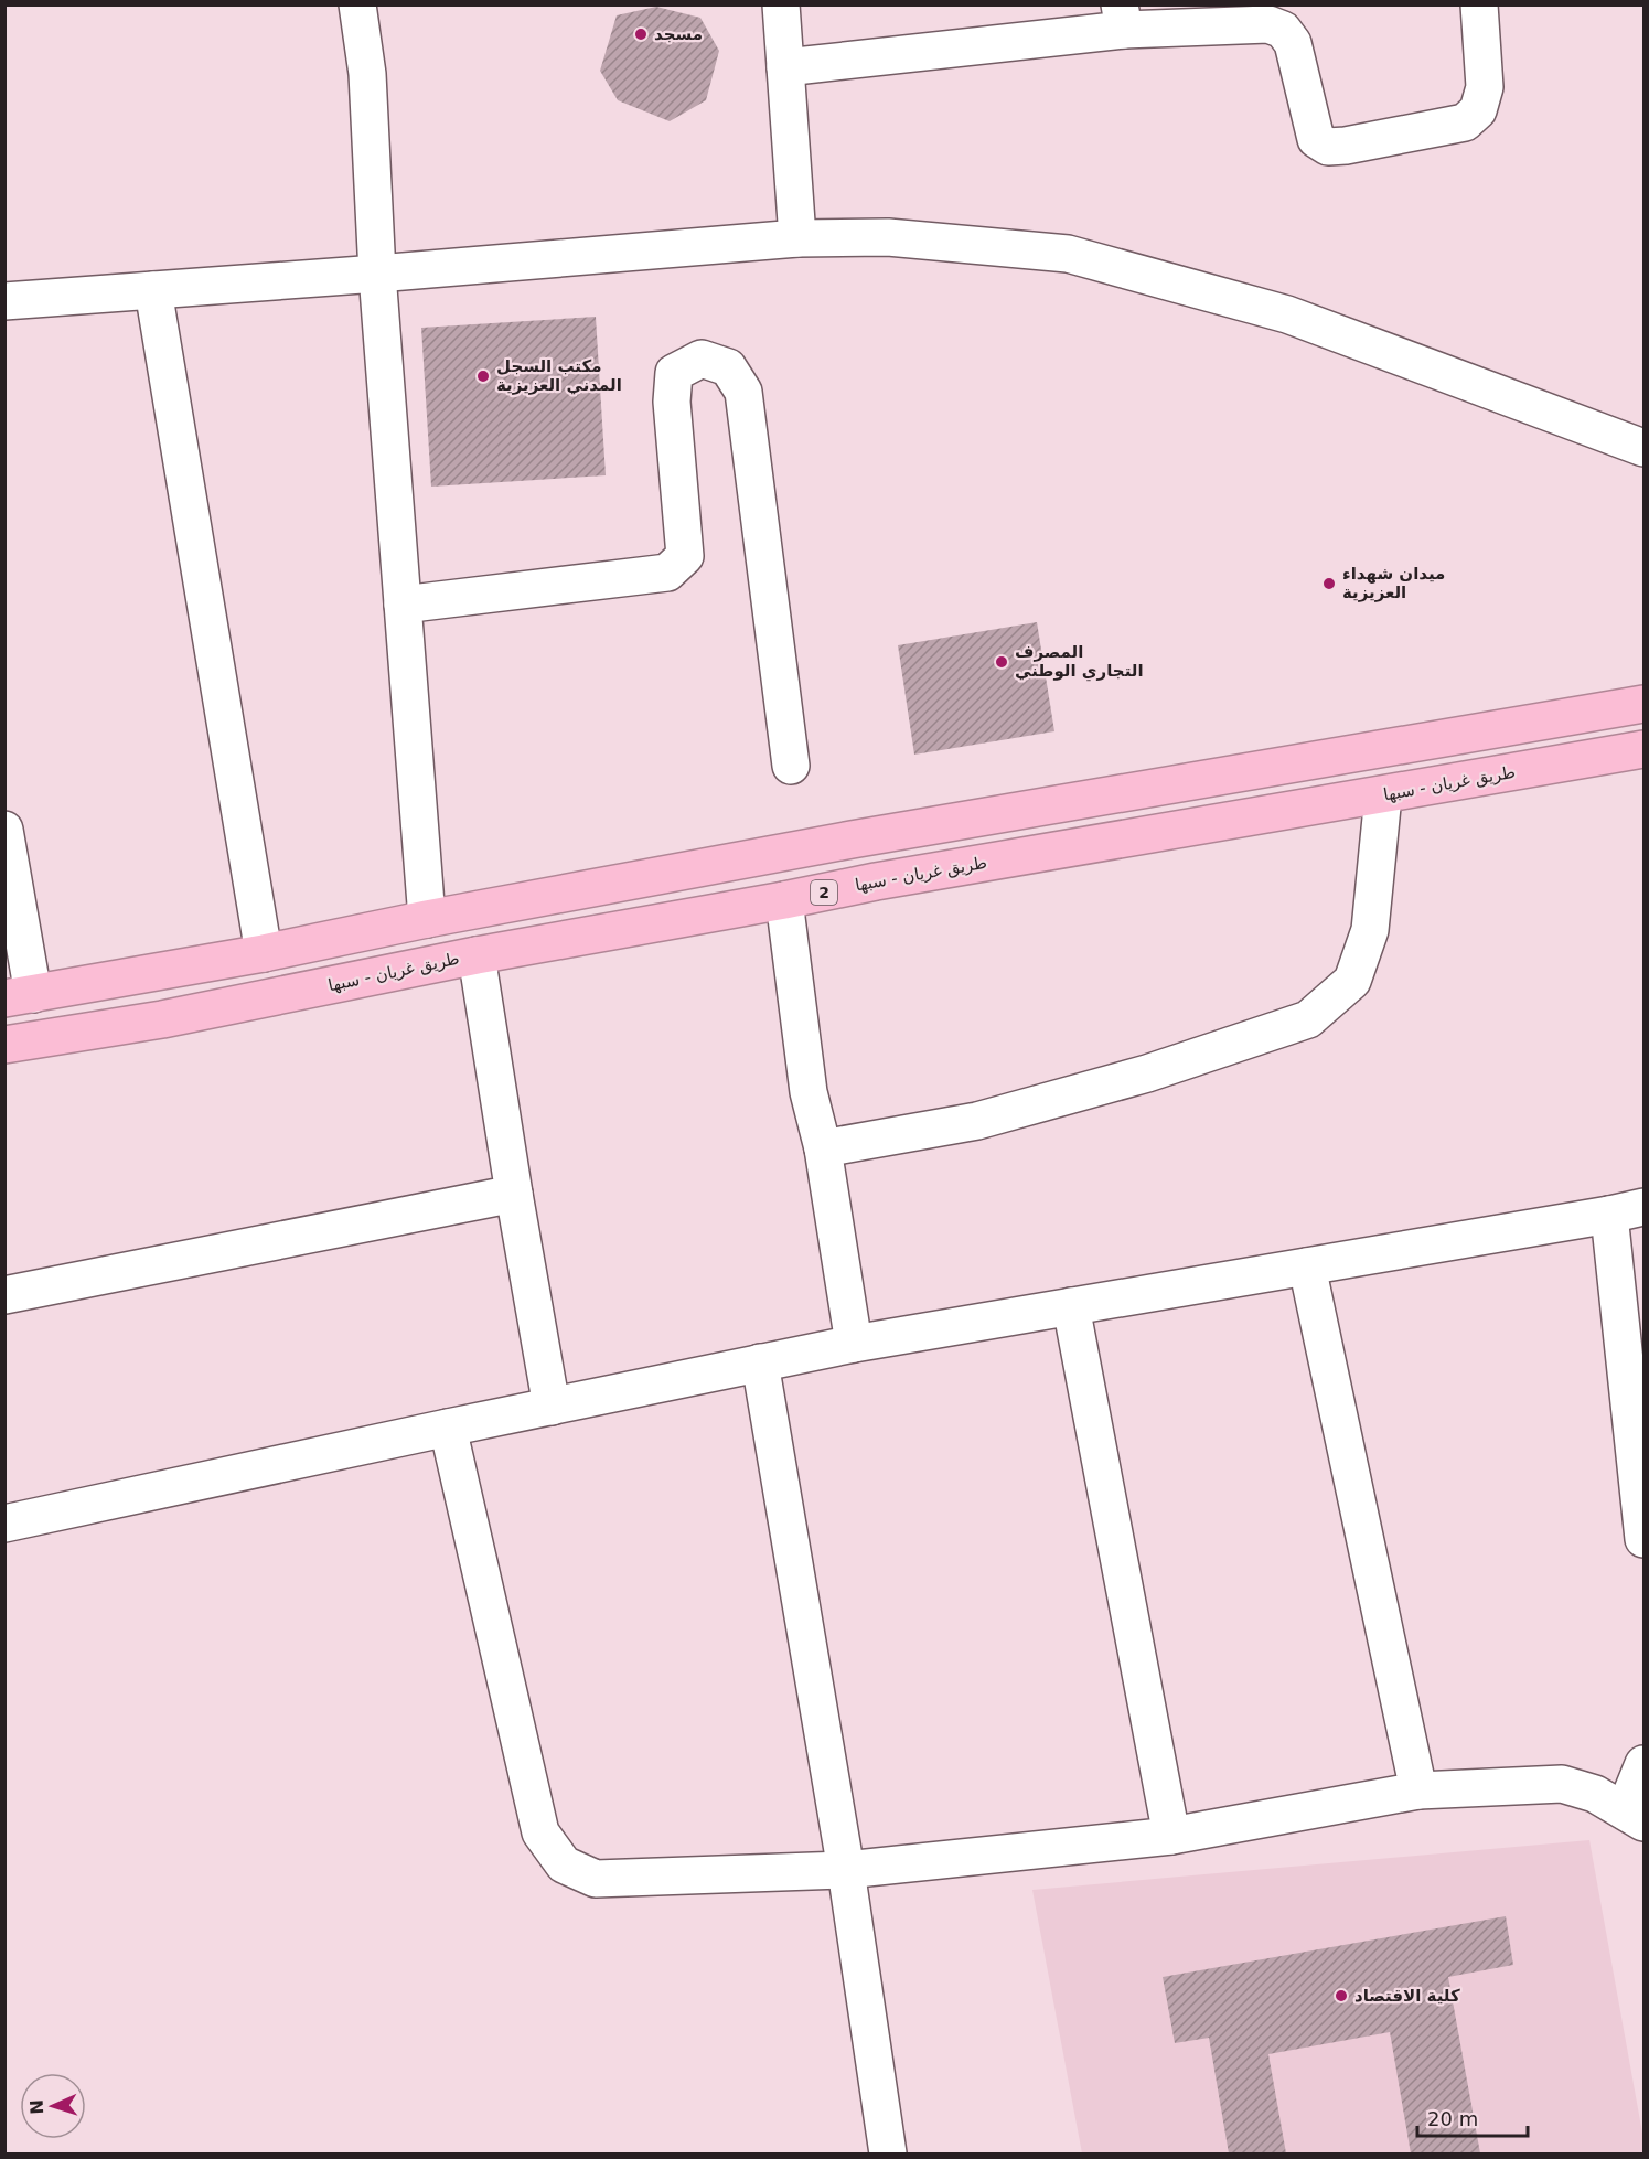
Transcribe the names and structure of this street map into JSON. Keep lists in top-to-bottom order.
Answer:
{
  "streets": {
    "highway": ["طريق غريان - سبها", "2"]
  },
  "places": [
    "مسجد",
    "مكتب السجل المدني العزيزية",
    "ميدان شهداء العزيزية",
    "المصرف التجاري الوطني",
    "كلية الاقتصاد"
  ],
  "scale_bar": "20 m",
  "north": "left"
}
